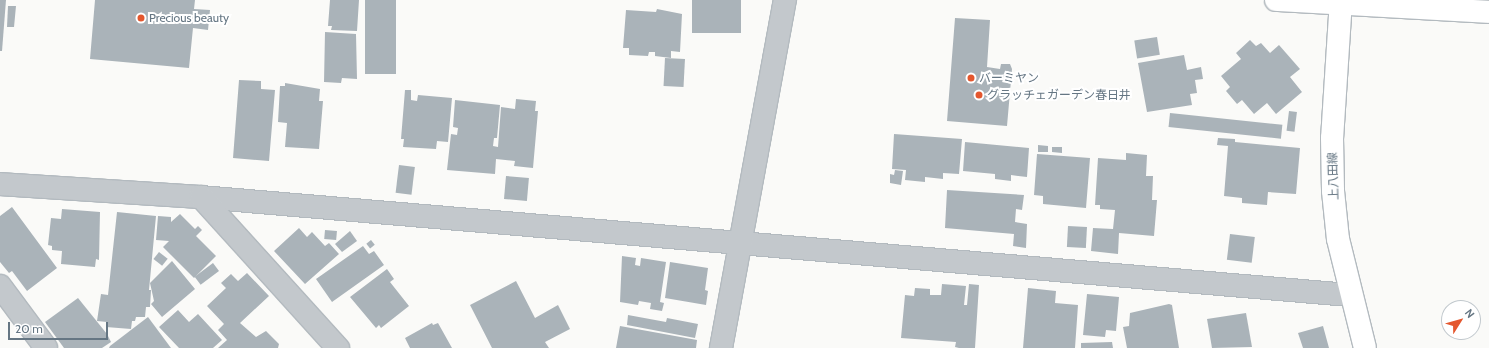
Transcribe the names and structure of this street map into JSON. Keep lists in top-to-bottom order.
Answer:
{
  "streets": {
    "street": ["上八田線"]
  },
  "places": ["Precious beauty", "バーミヤン", "グラッチェガーデン春日井"],
  "scale_bar": "20 m",
  "north": "top right"
}
